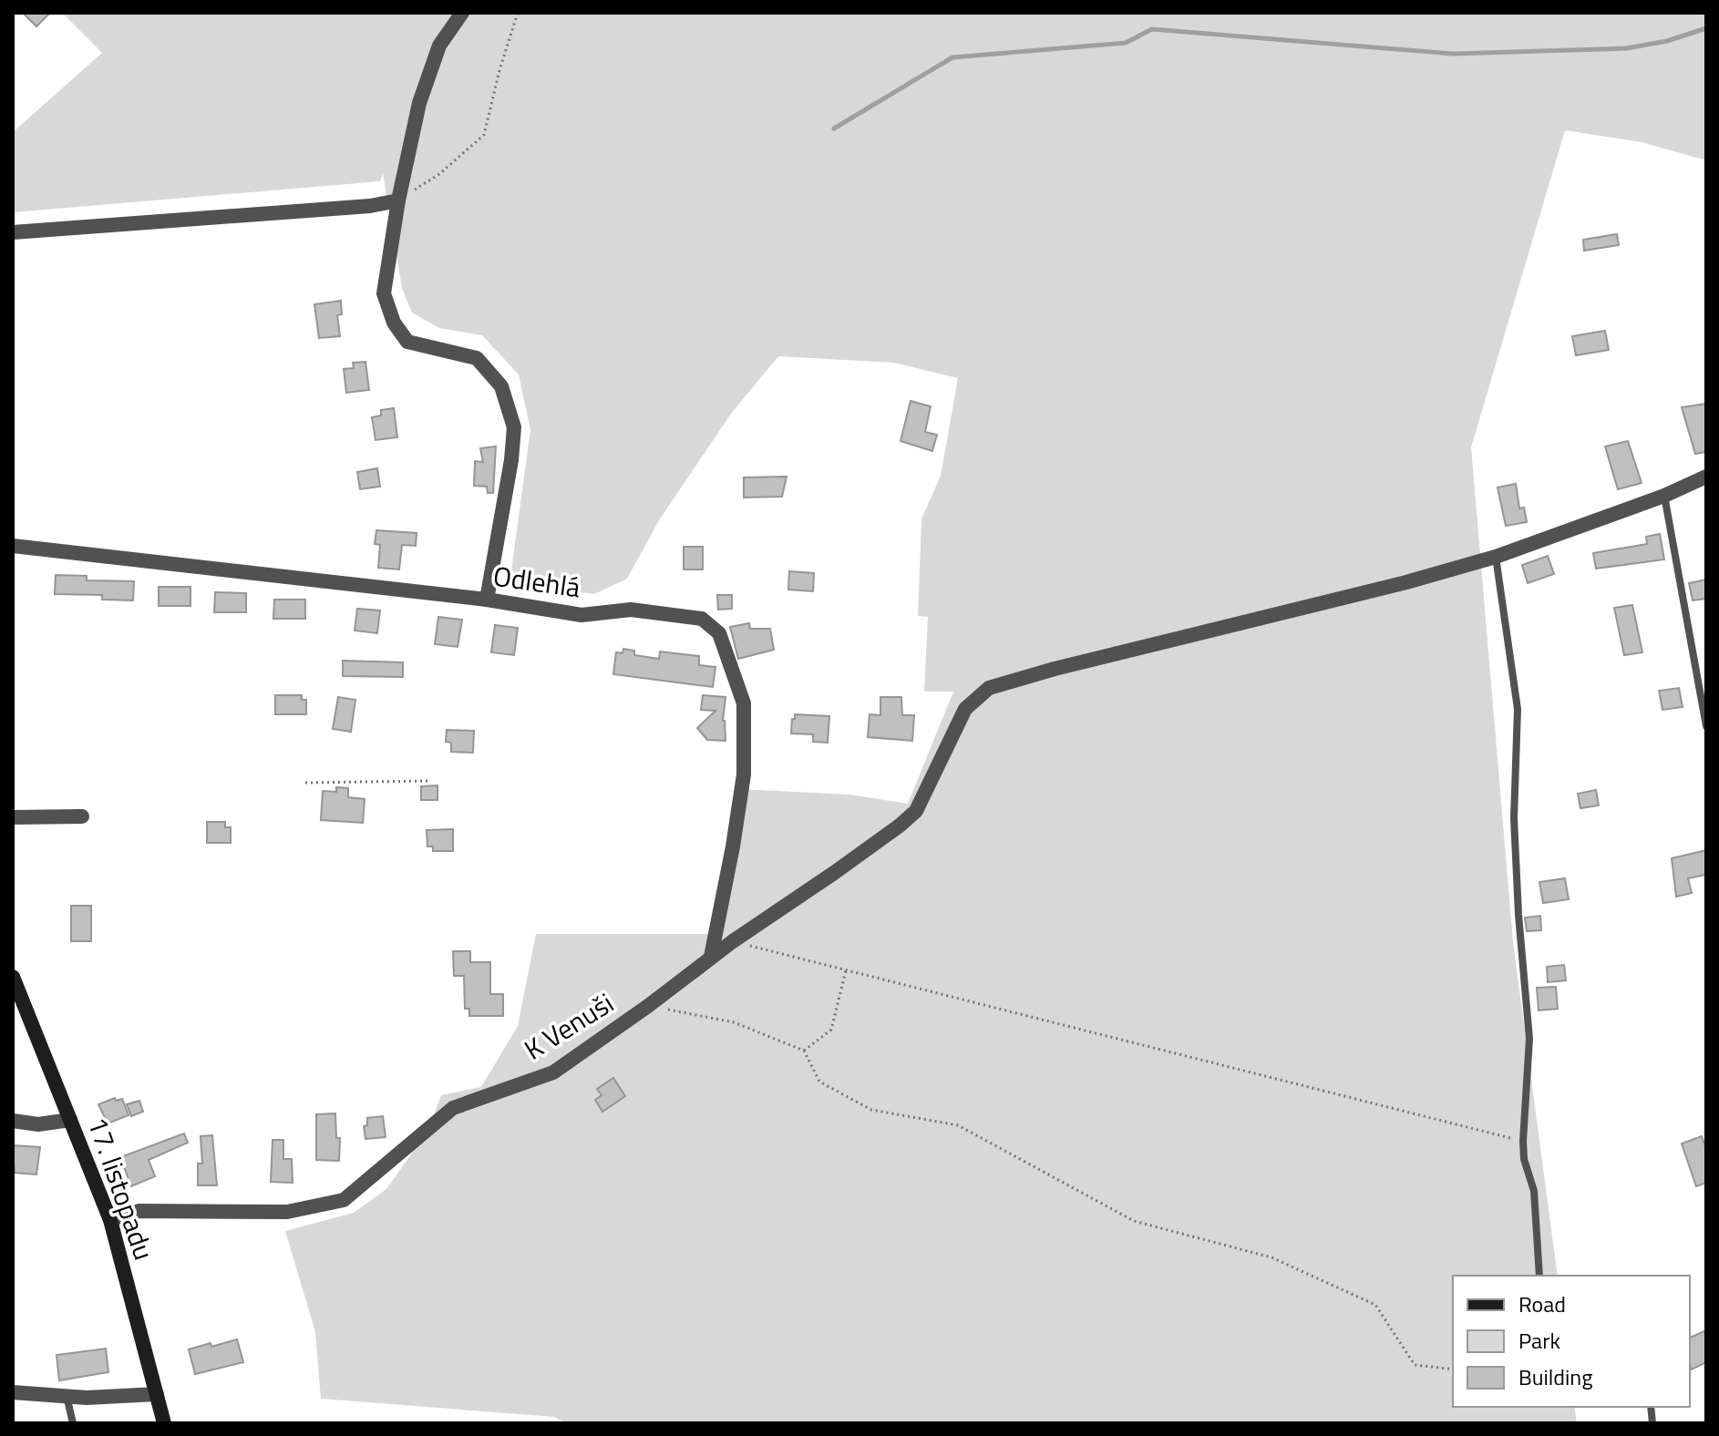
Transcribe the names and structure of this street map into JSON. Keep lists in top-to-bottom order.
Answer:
{
  "streets": {
    "main road": ["17. listopadu"],
    "street": ["Odlehlá", "K Venuši"]
  },
  "crossings": [
    ["Odlehlá", "K Venuši"],
    ["K Venuši", "17. listopadu"]
  ],
  "legend": ["Road", "Park", "Building"]
}
